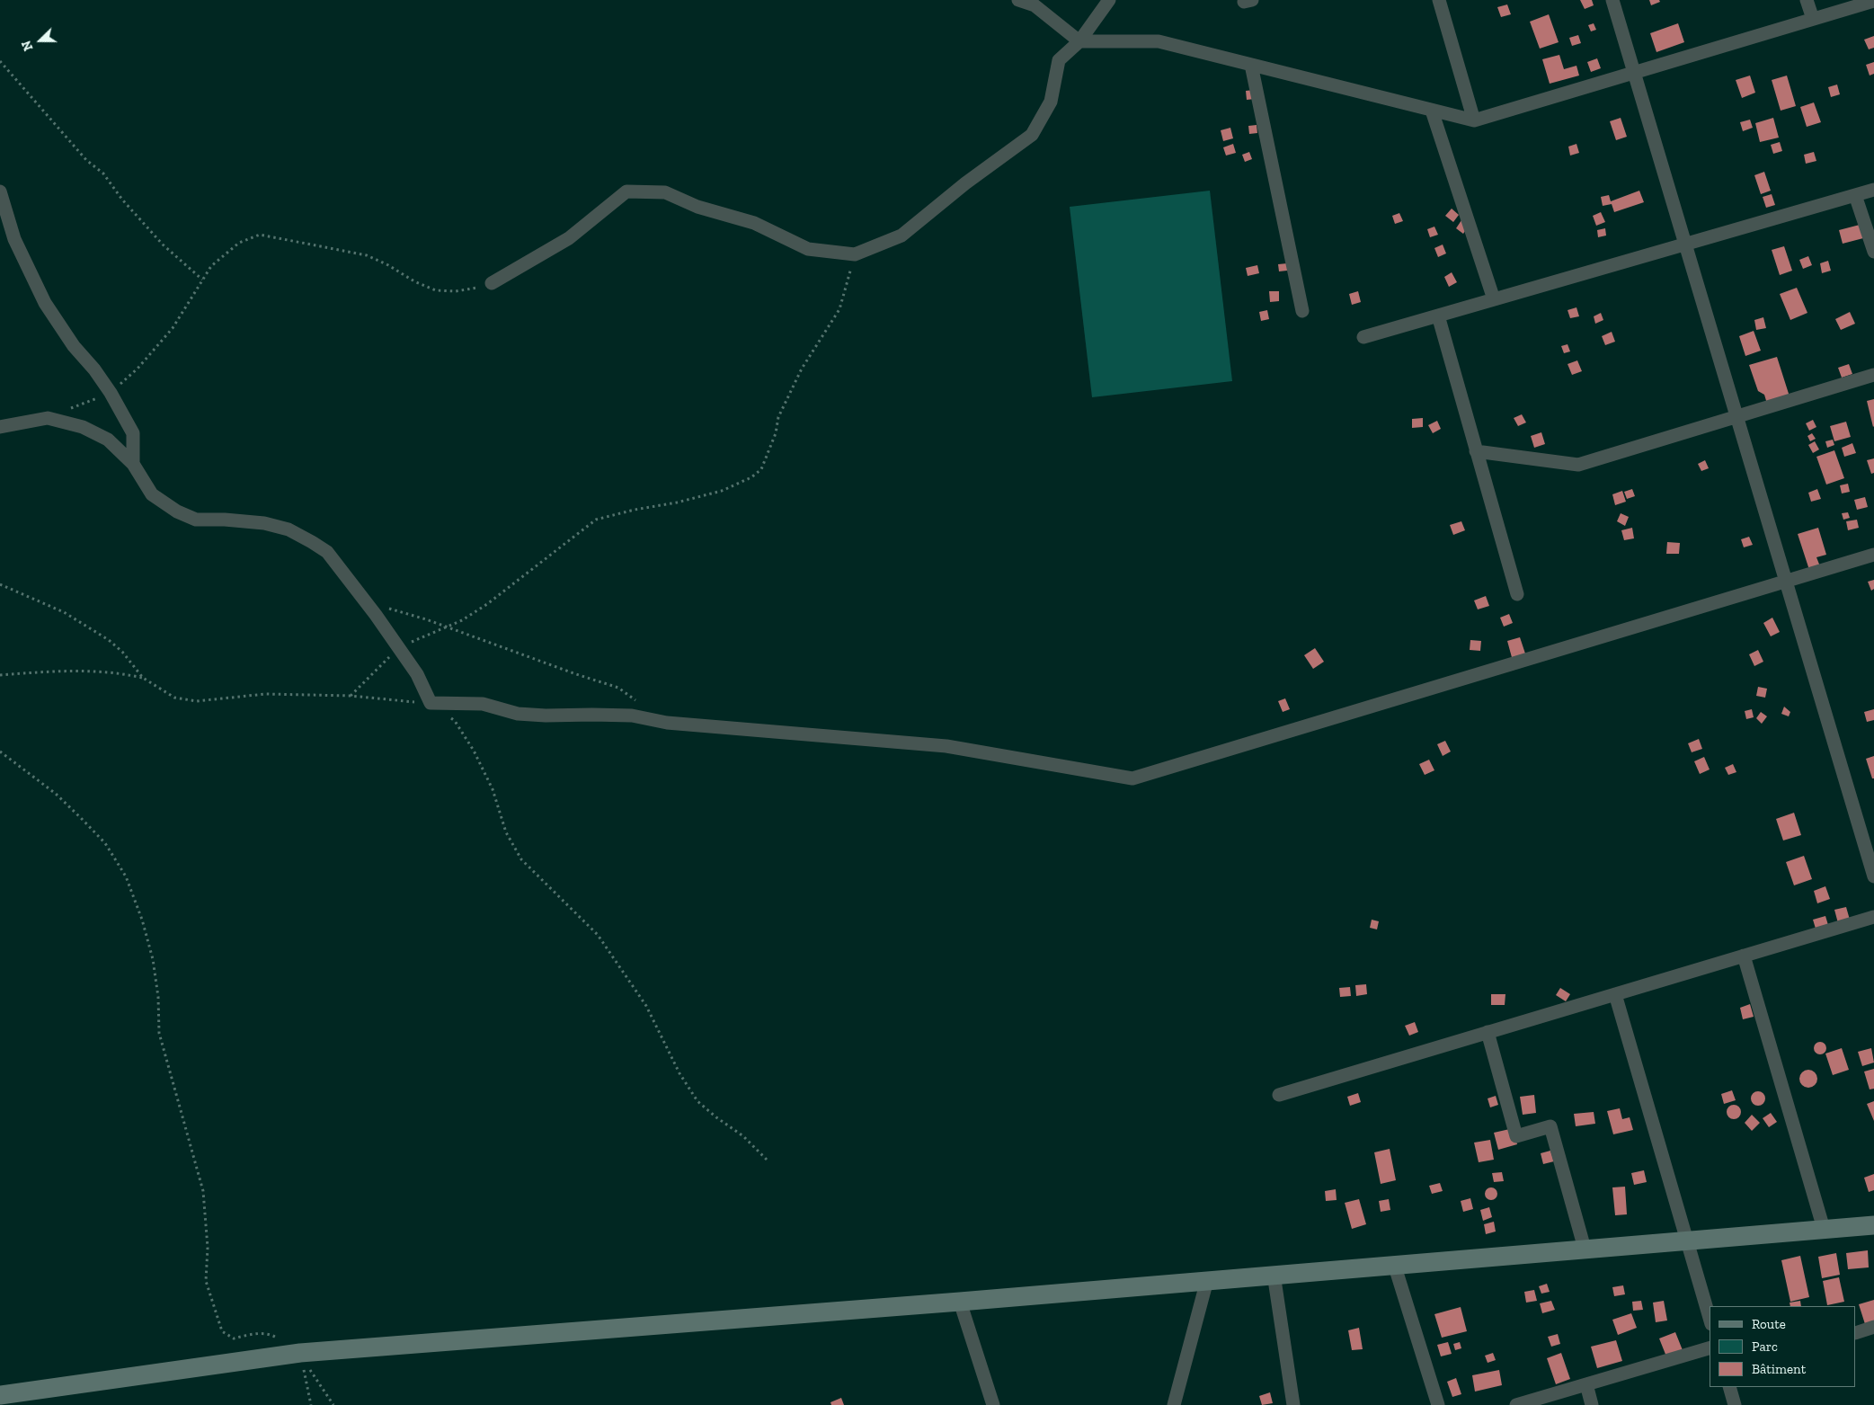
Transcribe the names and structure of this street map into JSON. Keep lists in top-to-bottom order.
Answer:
{
  "legend": ["Route", "Parc", "Bâtiment"],
  "north": "left"
}
